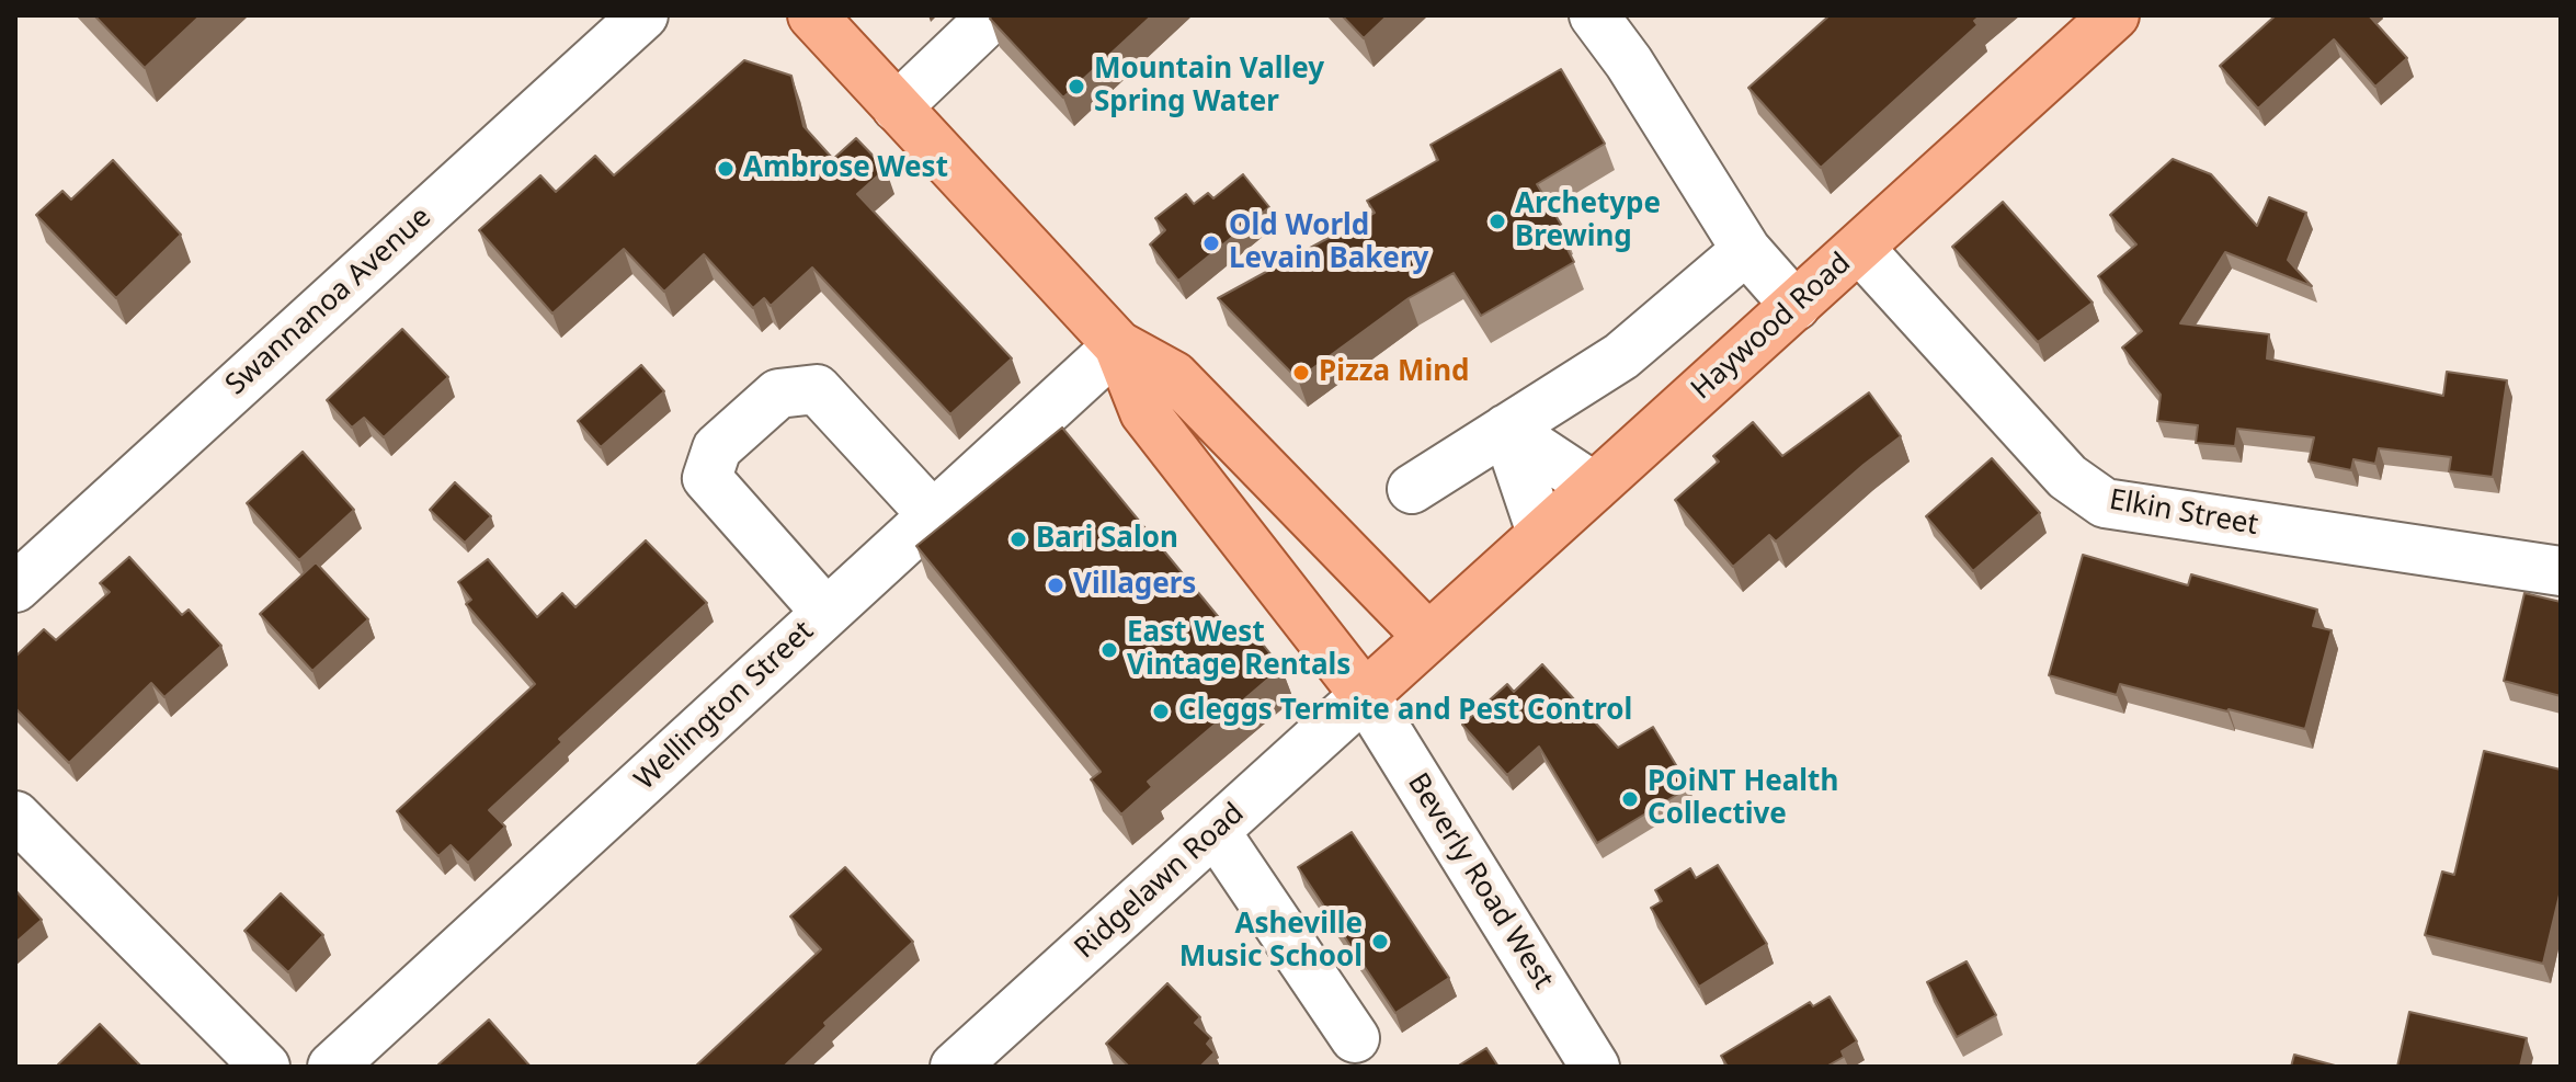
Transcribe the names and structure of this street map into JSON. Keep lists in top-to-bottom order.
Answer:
{
  "streets": {
    "main road": ["Haywood Road"],
    "street": [
      "Swannanoa Avenue",
      "Elkin Street",
      "Wellington Street",
      "Ridgelawn Road",
      "Beverly Road West"
    ]
  },
  "crossings": [
    ["Haywood Road", "Elkin Street"],
    ["Haywood Road", "Ridgelawn Road"],
    ["Haywood Road", "Beverly Road West"],
    ["Ridgelawn Road", "Beverly Road West"]
  ],
  "places": [
    "Mountain Valley Spring Water",
    "Ambrose West",
    "Archetype Brewing",
    "Old World Levain Bakery",
    "Pizza Mind",
    "Bari Salon",
    "Villagers",
    "East West Vintage Rentals",
    "Cleggs Termite and Pest Control",
    "POiNT Health Collective",
    "Asheville Music School"
  ]
}
